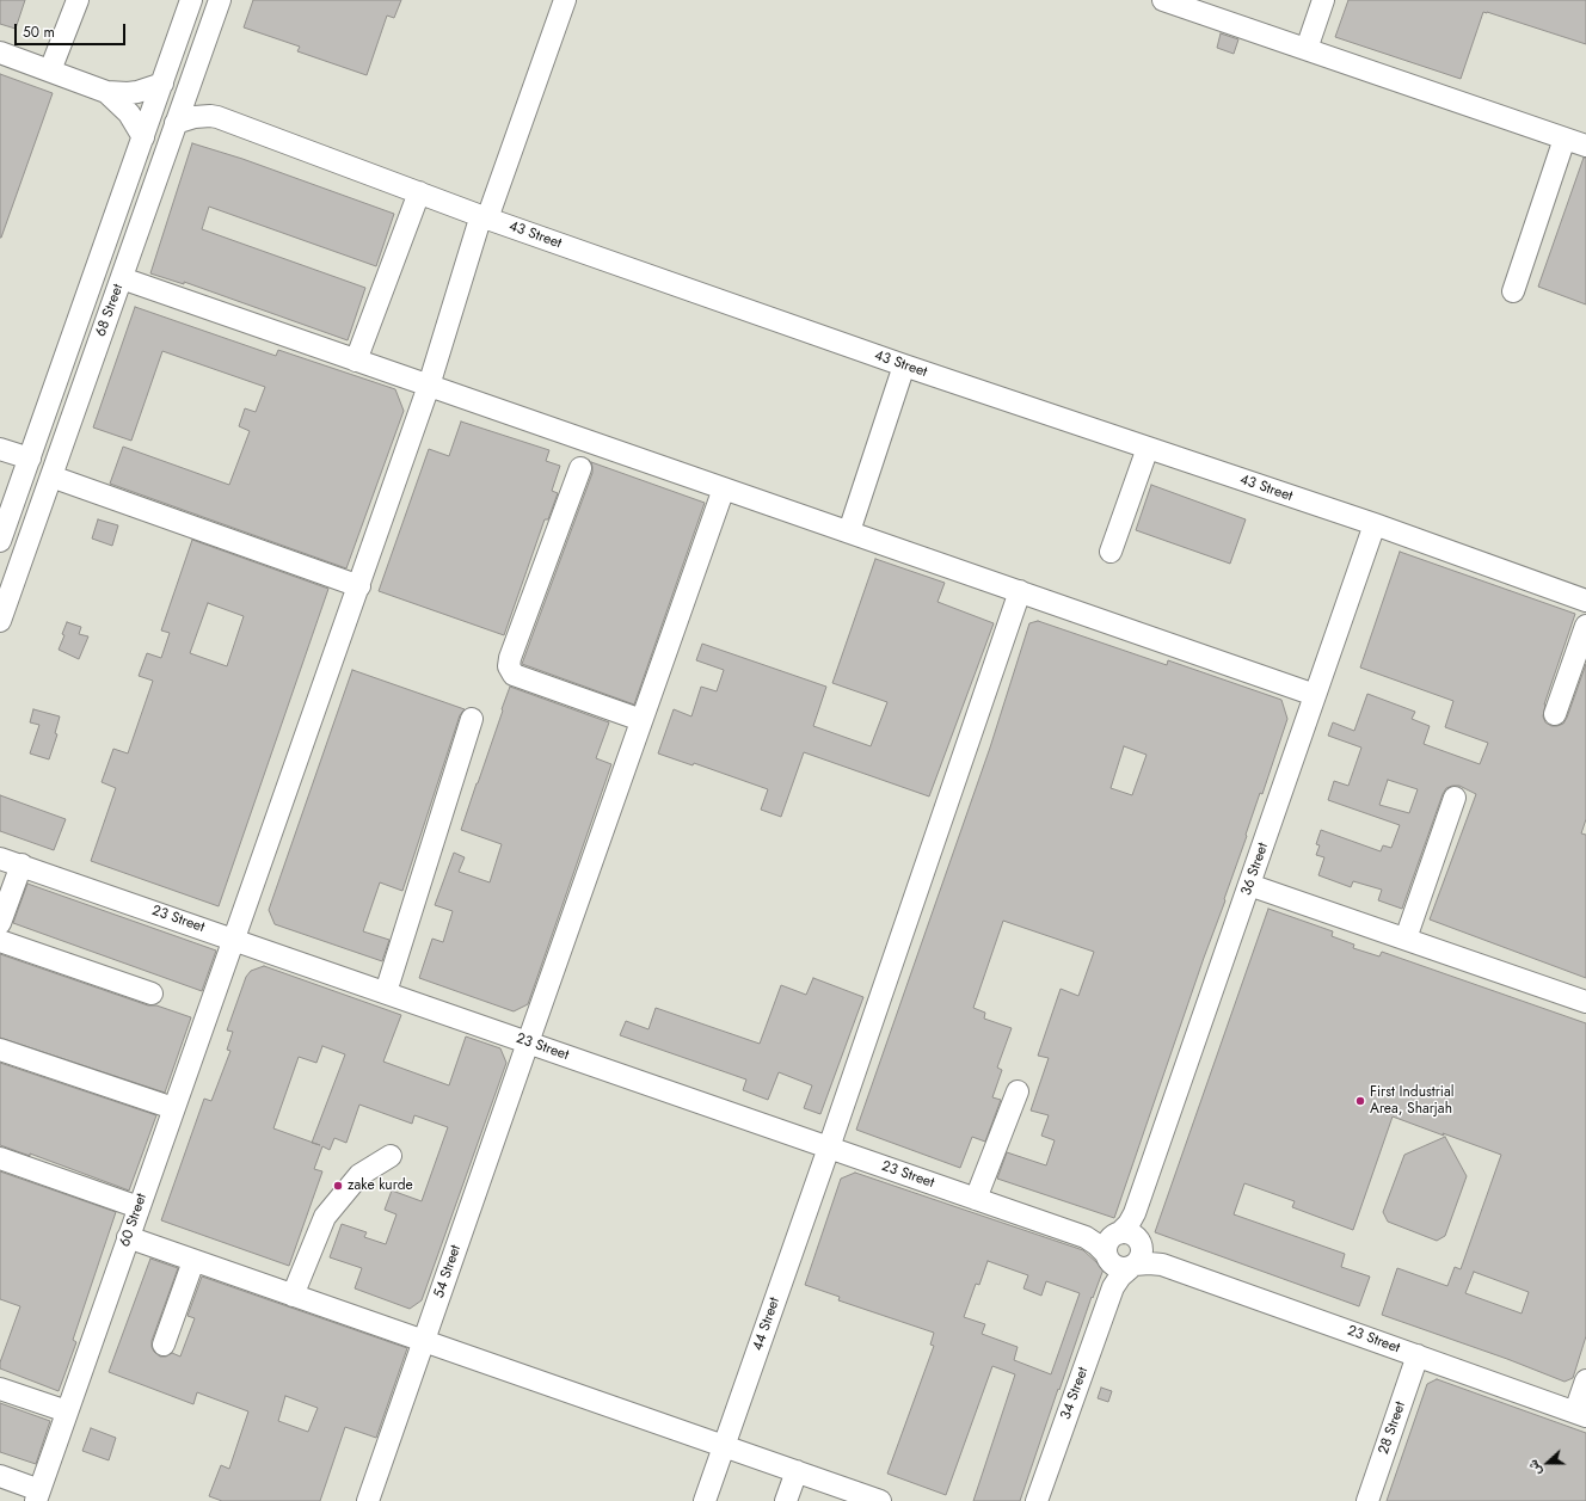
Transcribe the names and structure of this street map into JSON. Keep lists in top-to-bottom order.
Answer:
{
  "streets": {
    "street": [
      "43 Street",
      "68 Street",
      "36 Street",
      "23 Street",
      "60 Street",
      "54 Street",
      "44 Street",
      "34 Street",
      "28 Street"
    ]
  },
  "crossings": [
    ["43 Street", "68 Street"],
    ["43 Street", "36 Street"],
    ["43 Street", "60 Street"],
    ["36 Street", "23 Street"],
    ["36 Street", "34 Street"],
    ["23 Street", "60 Street"],
    ["23 Street", "54 Street"],
    ["23 Street", "44 Street"],
    ["23 Street", "34 Street"],
    ["23 Street", "28 Street"]
  ],
  "places": ["First Industrial Area, Sharjah", "zake kurde"],
  "scale_bar": "50 m",
  "north": "left"
}
